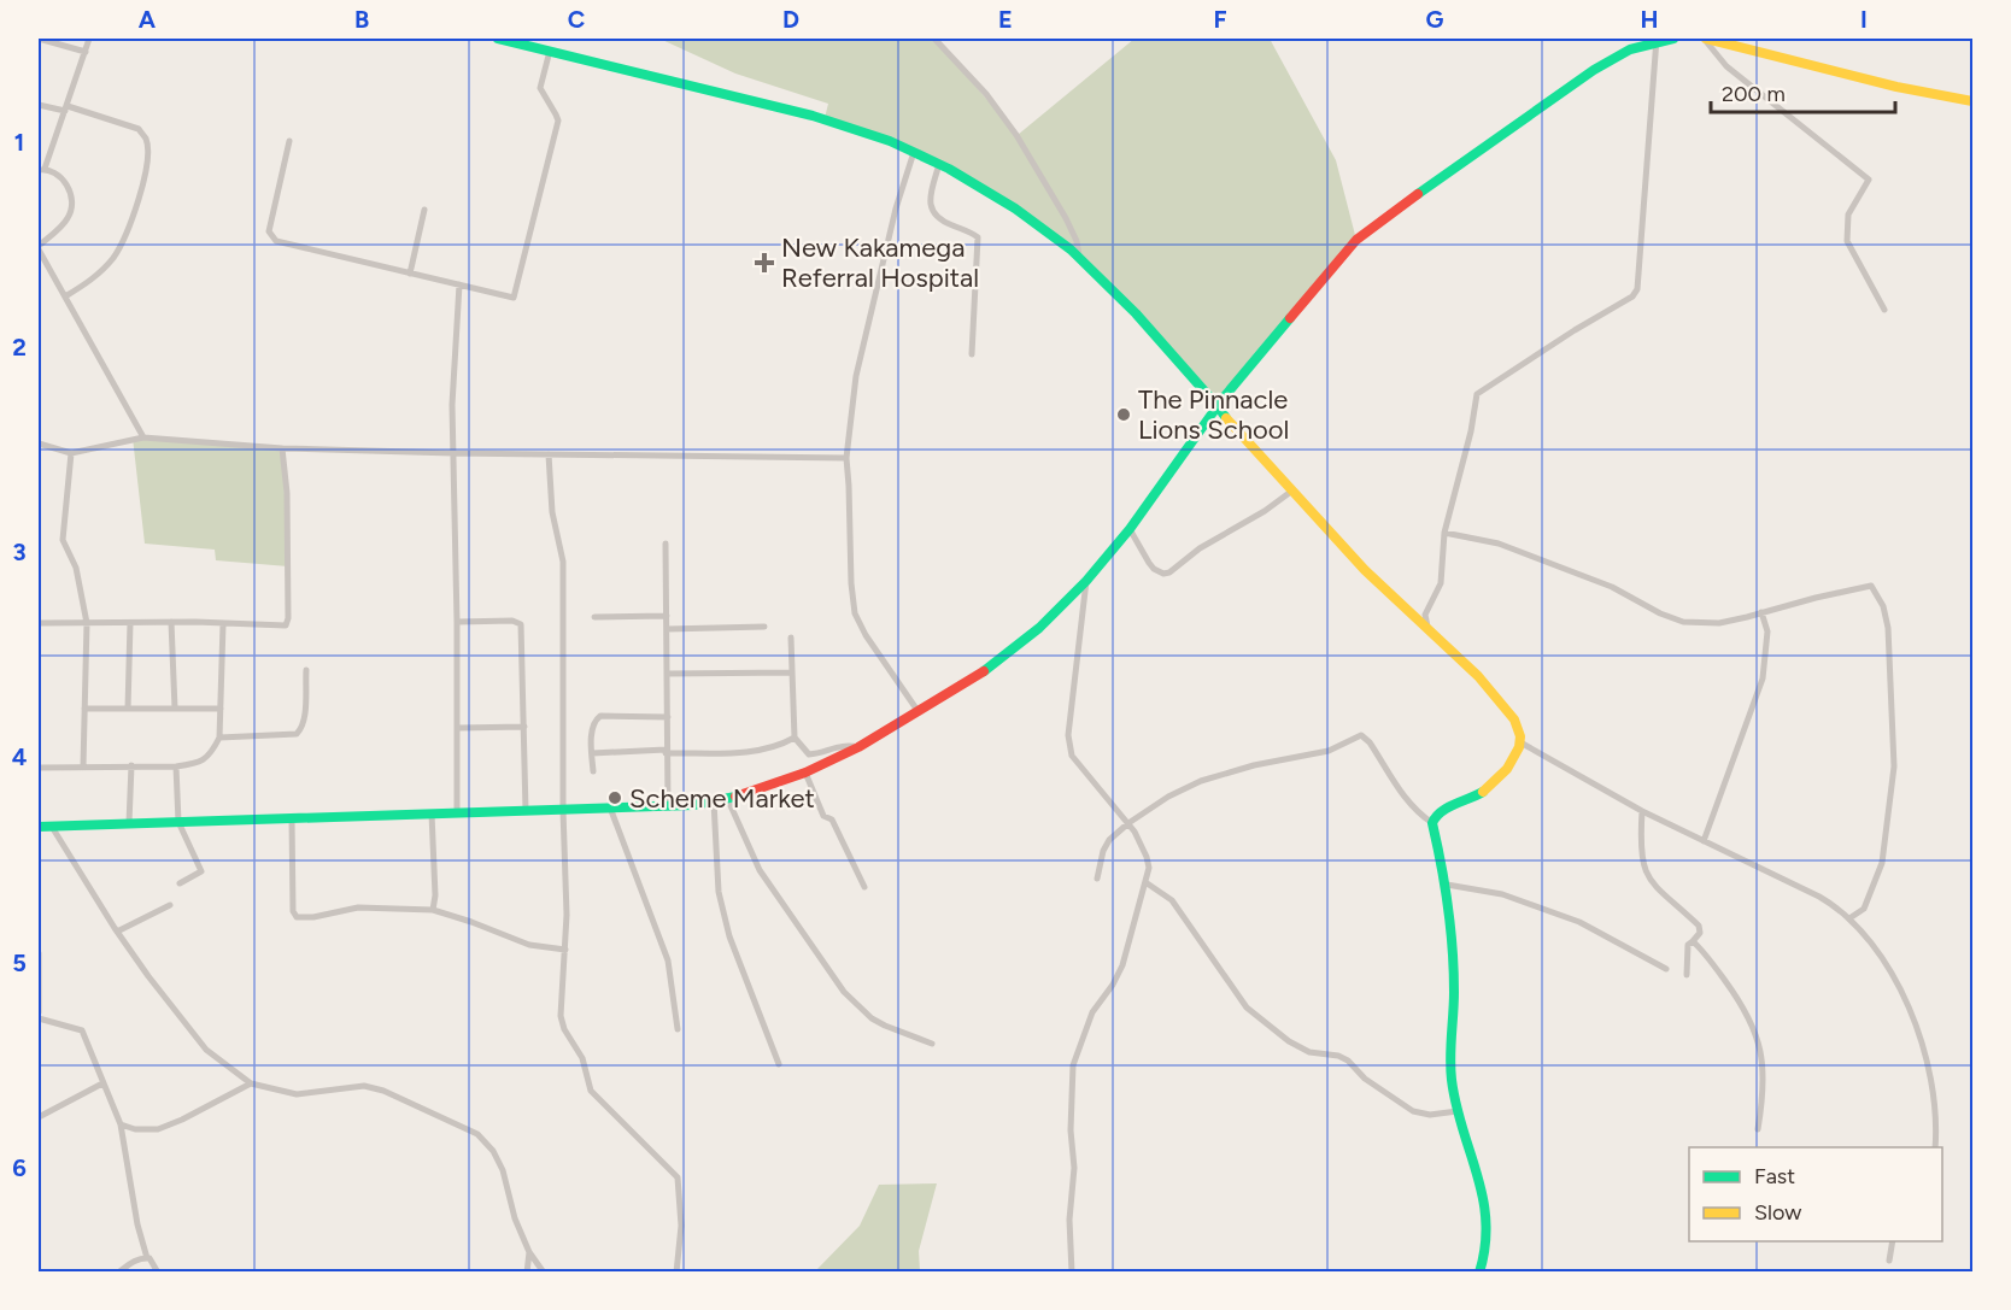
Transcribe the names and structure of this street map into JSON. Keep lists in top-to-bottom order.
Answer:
{
  "places": {
    "health": ["New Kakamega Referral Hospital"],
    "other": ["The Pinnacle Lions School", "Scheme Market"]
  },
  "legend": ["Fast", "Slow"],
  "scale_bar": "200 m",
  "grid": {
    "columns": [
      "A",
      "B",
      "C",
      "D",
      "E",
      "F",
      "G",
      "H",
      "I"
    ],
    "rows": [
      "1",
      "2",
      "3",
      "4",
      "5",
      "6"
    ]
  }
}
